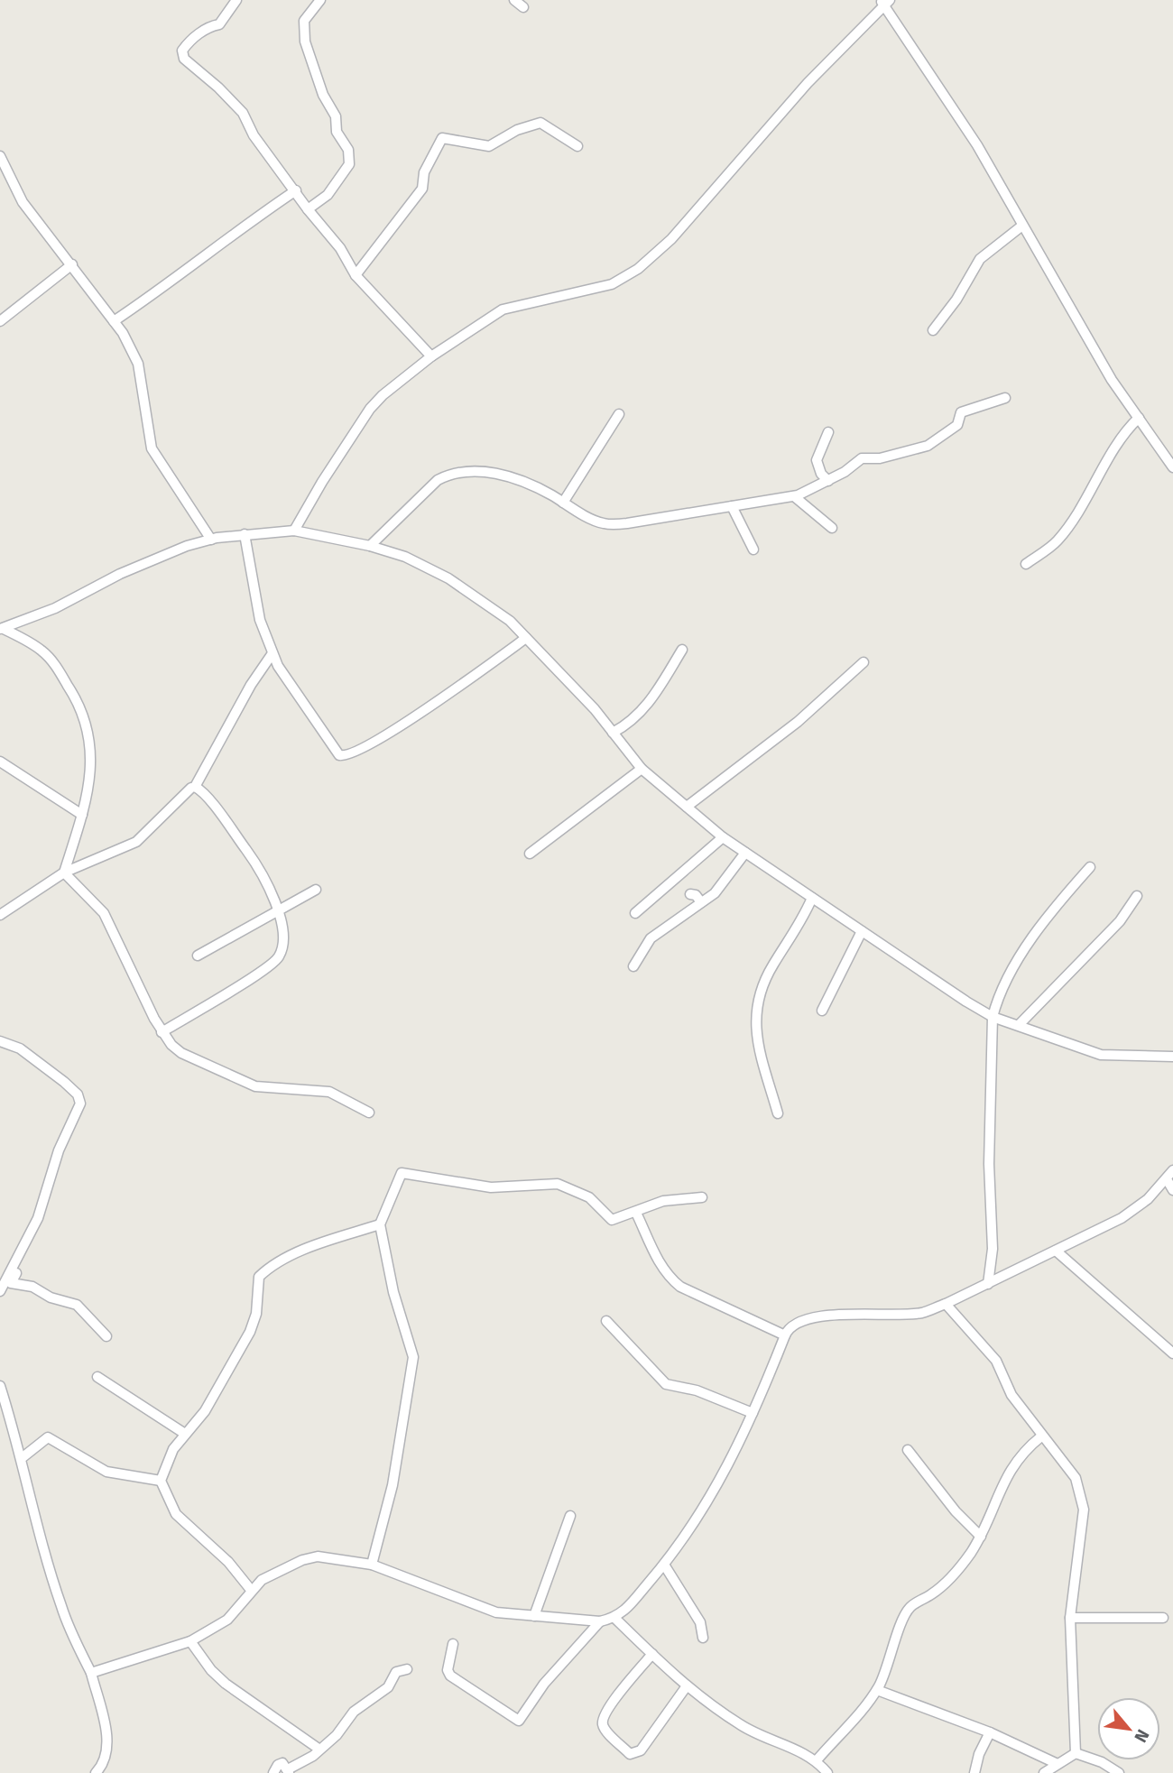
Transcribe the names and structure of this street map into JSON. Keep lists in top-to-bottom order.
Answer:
{
  "north": "bottom right"
}
